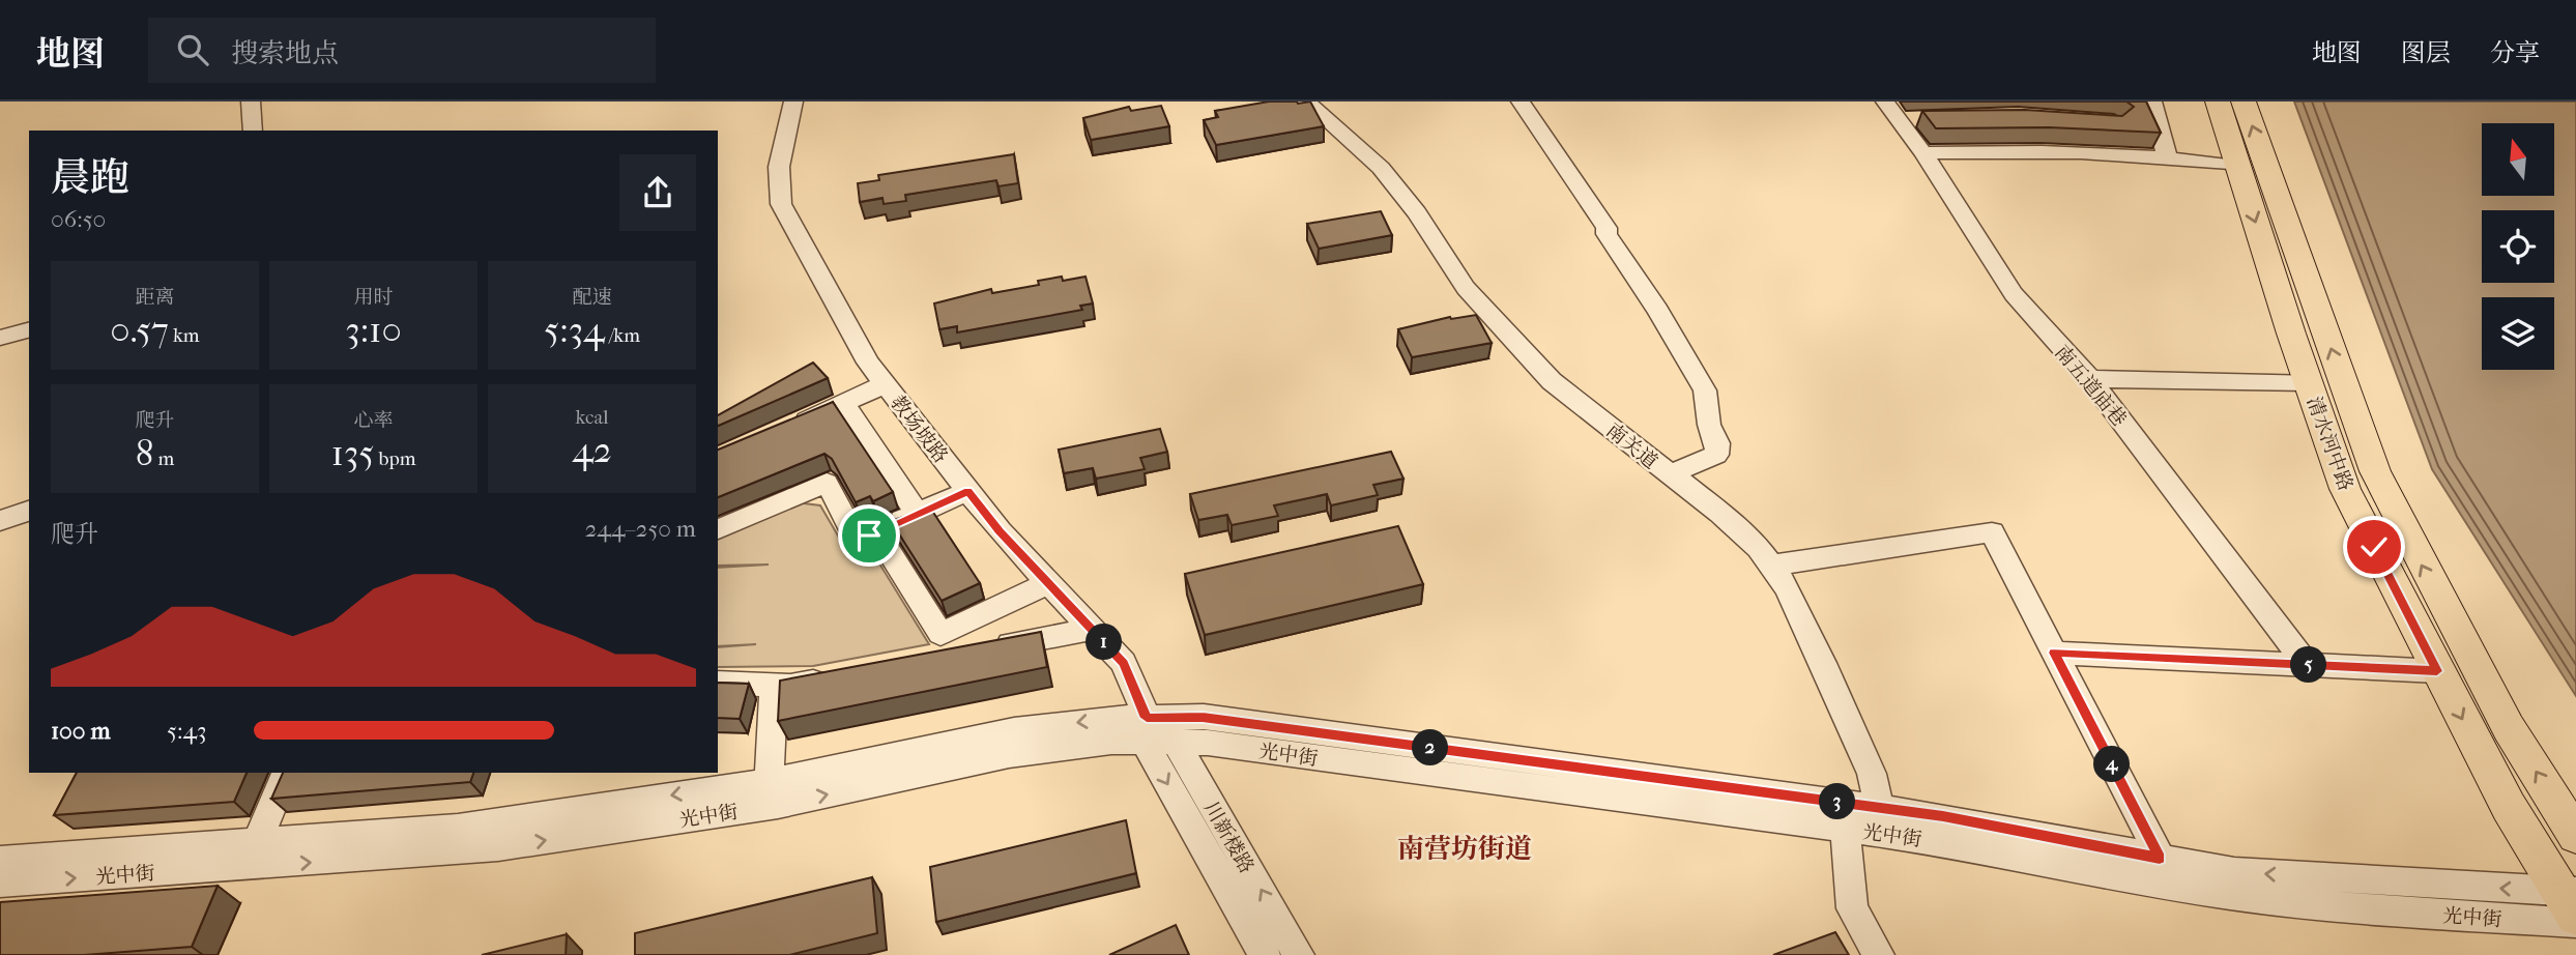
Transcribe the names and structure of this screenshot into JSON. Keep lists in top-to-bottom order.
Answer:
{
  "streets": {
    "main road": ["清水河中路"],
    "street": [
      "南五道庙巷",
      "教场坡路",
      "南关道",
      "光中街",
      "川新楼路"
    ]
  },
  "crossings": [
    ["教场坡路", "光中街"],
    ["教场坡路", "川新楼路"],
    ["清水河中路", "光中街"],
    ["南关道", "光中街"],
    ["光中街", "川新楼路"]
  ],
  "districts": ["南营坊街道"],
  "north": "top",
  "page": {
    "header": "地图",
    "search": "搜索地点",
    "nav": ["地图", "图层", "分享"],
    "heading": ["晨跑", "06:50"],
    "stats": [
      ["距离", "0.57 km"],
      ["用时", "3:10"],
      ["配速", "5:34 /km"],
      ["爬升", "8 m"],
      ["心率", "135 bpm"],
      ["kcal", "42"]
    ],
    "chart": ["爬升", "244–250 m"],
    "pins": [
      "1",
      "5",
      "2",
      "4",
      "3"
    ],
    "list": [
      {
        "name": "100 m",
        "note": "5:43"
      }
    ]
  }
}
